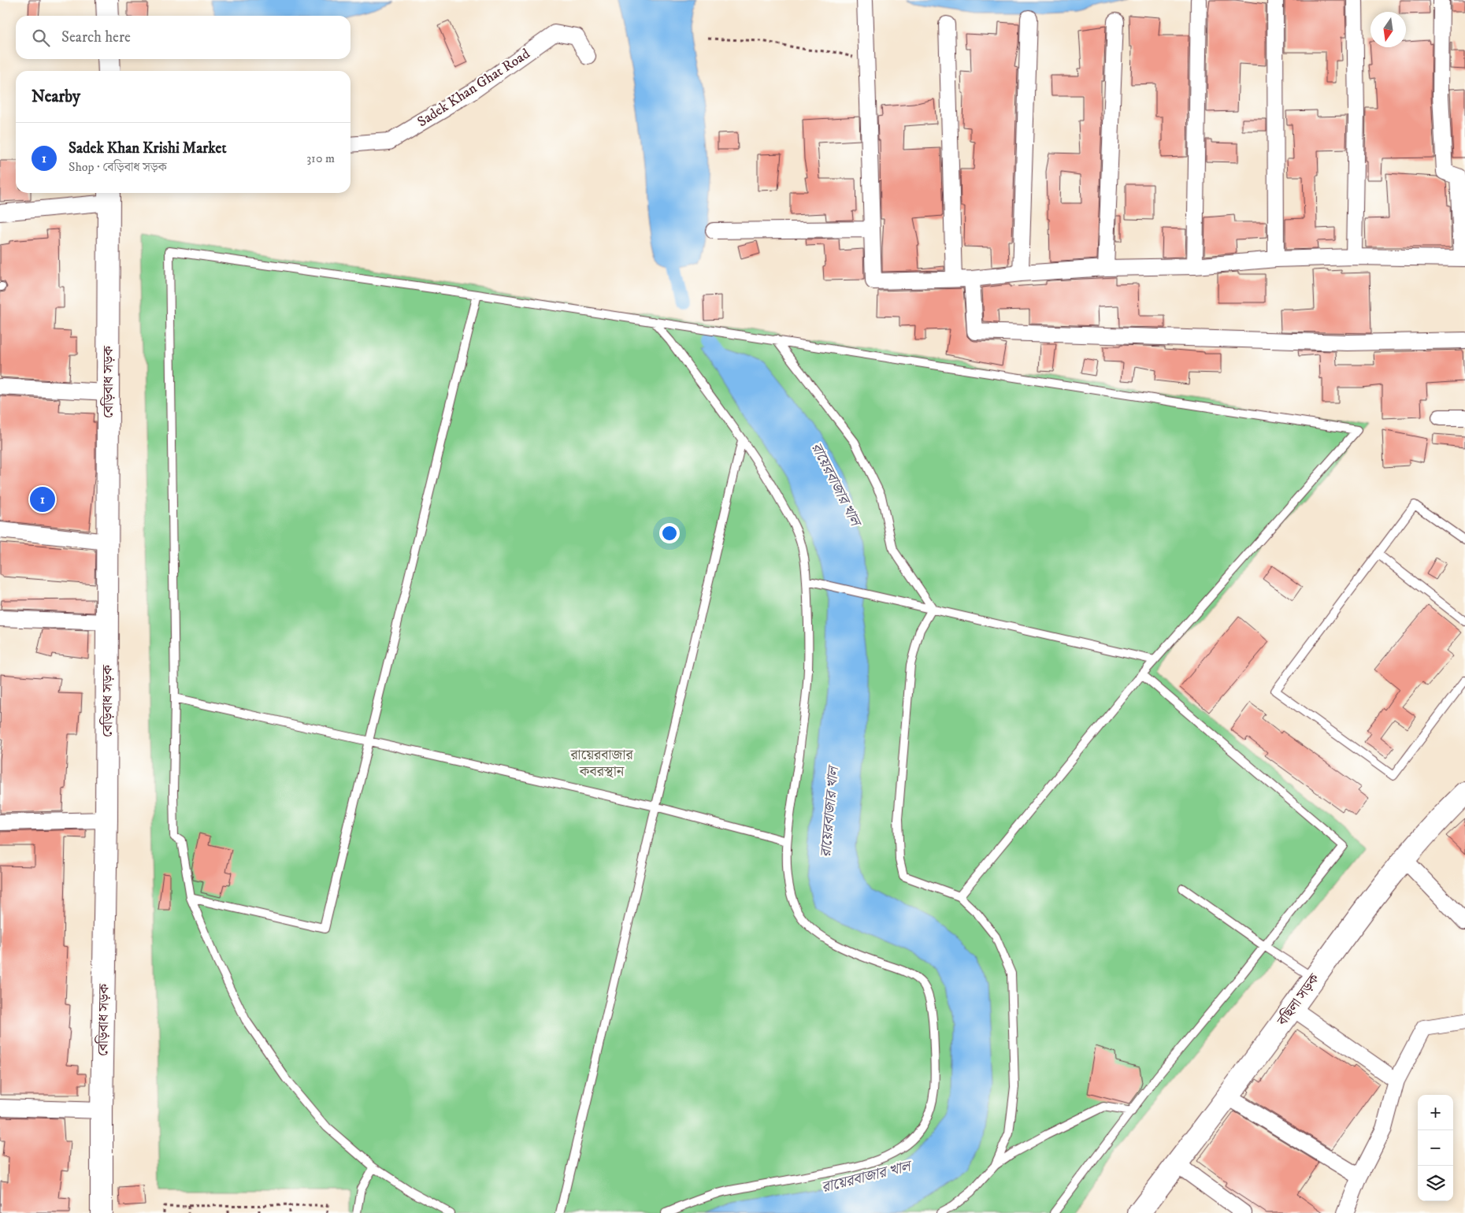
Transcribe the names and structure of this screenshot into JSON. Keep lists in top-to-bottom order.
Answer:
{
  "streets": {
    "main road": ["বেড়িবাধ সড়ক", "বছিলা সড়ক"],
    "street": ["Sadek Khan Ghat Road"]
  },
  "water": ["রায়েরবাজার খাল"],
  "parks": ["রায়েরবাজার কবরস্থান"],
  "north": "bottom",
  "page": {
    "search": "Search here",
    "heading": "Nearby",
    "list": [
      {
        "mark": "1",
        "name": "Sadek Khan Krishi Market",
        "note": "Shop · বেড়িবাধ সড়ক",
        "value": "310 m"
      }
    ],
    "pins": "1",
    "map_buttons": ["+", "−"]
  }
}
